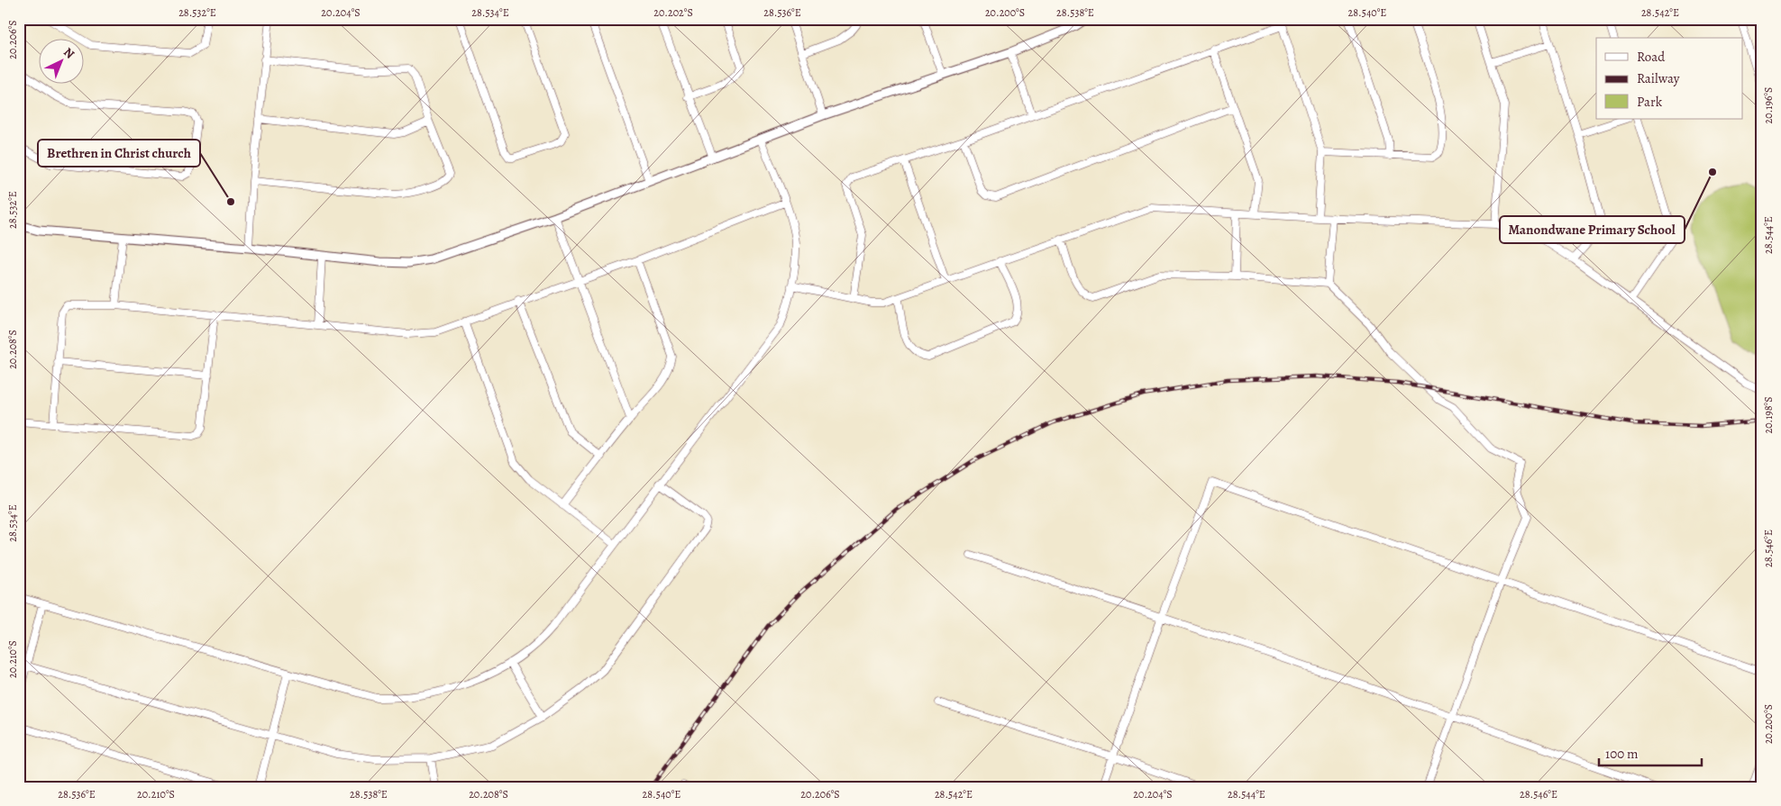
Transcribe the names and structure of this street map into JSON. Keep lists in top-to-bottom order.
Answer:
{
  "places": ["Manondwane Primary School", "Brethren in Christ church"],
  "legend": ["Road", "Railway", "Park"],
  "scale_bar": "100 m",
  "north": "top right",
  "coordinates": [
    "28.532°E",
    "20.204°S",
    "28.534°E",
    "20.202°S",
    "28.536°E",
    "20.200°S",
    "28.538°E",
    "28.540°E",
    "28.542°E",
    "20.206°S",
    "20.196°S",
    "28.544°E",
    "20.208°S",
    "20.198°S",
    "28.546°E",
    "20.210°S"
  ]
}
